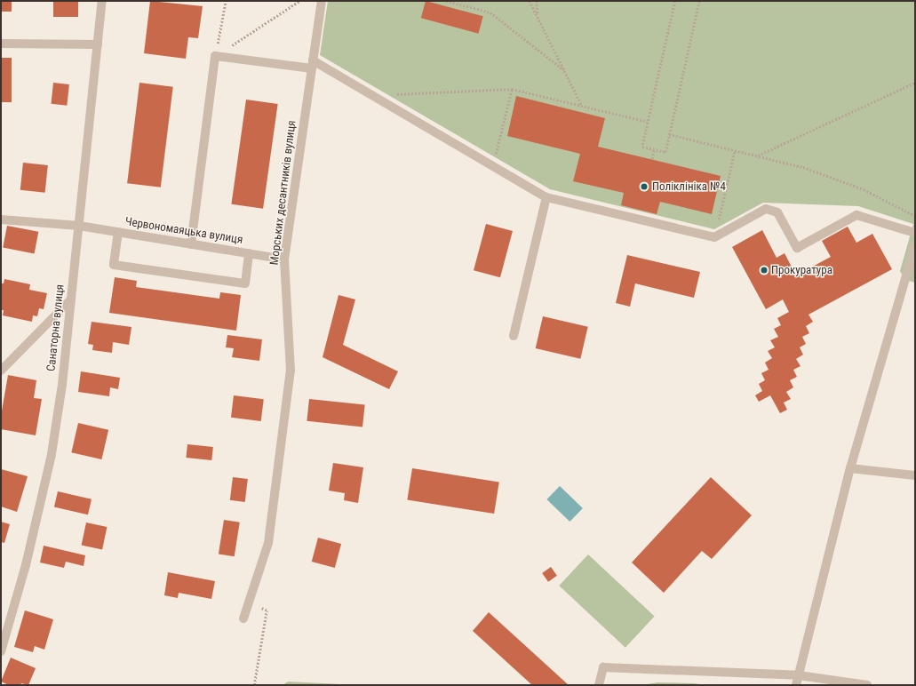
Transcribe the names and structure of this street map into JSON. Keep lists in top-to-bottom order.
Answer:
{
  "streets": {
    "street": ["Морських десантників вулиця", "Червономаяцька вулиця", "Санаторна вулиця"]
  },
  "crossings": [
    ["Морських десантників вулиця", "Червономаяцька вулиця"],
    ["Червономаяцька вулиця", "Санаторна вулиця"]
  ],
  "places": ["Поліклініка №4", "Прокуратура"]
}
